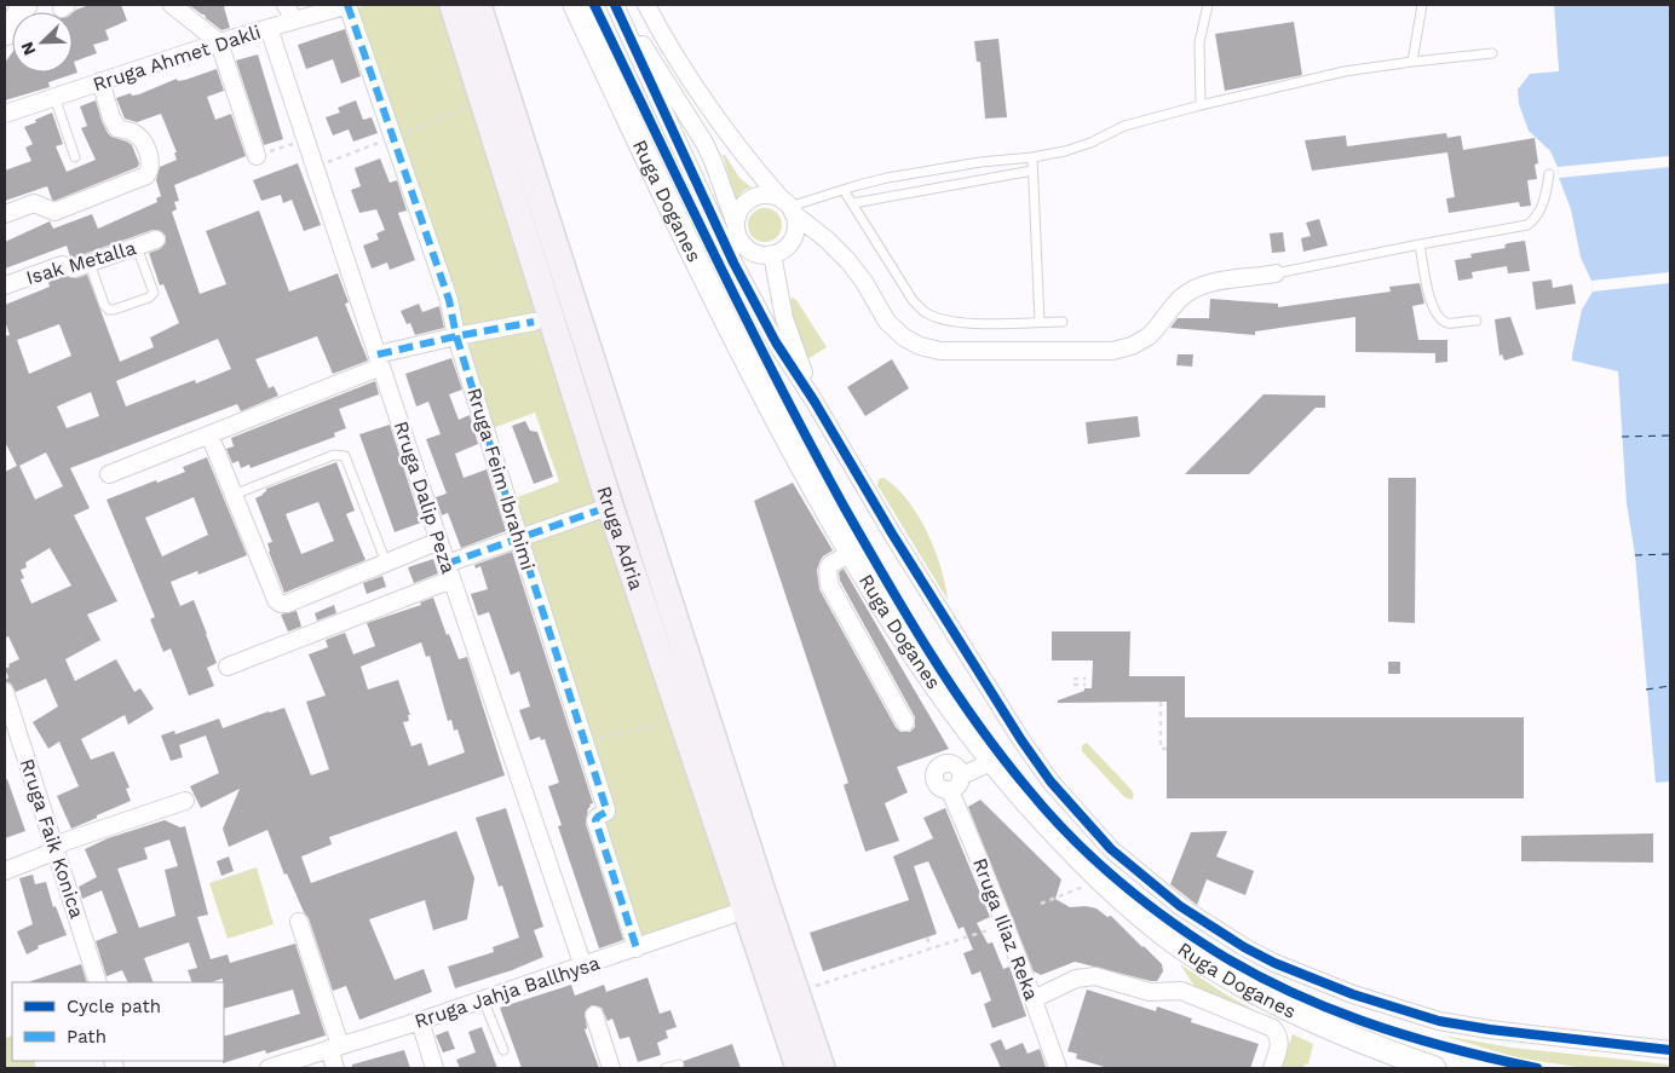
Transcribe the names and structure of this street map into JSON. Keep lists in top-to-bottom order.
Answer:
{
  "streets": {
    "main road": ["Ruga Doganes", "Rruga Adria"],
    "street": [
      "Rruga Ahmet Dakli",
      "Isak Metalla",
      "Rruga Feim Ibrahimi",
      "Rruga Dalip Peza",
      "Rruga Faik Konica",
      "Rruga Iliaz Reka",
      "Rruga Jahja Ballhysa"
    ]
  },
  "crossings": [
    ["Rruga Ahmet Dakli", "Rruga Feim Ibrahimi"],
    ["Rruga Ahmet Dakli", "Rruga Dalip Peza"],
    ["Rruga Feim Ibrahimi", "Rruga Jahja Ballhysa"],
    ["Rruga Dalip Peza", "Rruga Jahja Ballhysa"],
    ["Rruga Adria", "Rruga Jahja Ballhysa"]
  ],
  "legend": ["Cycle path", "Path"],
  "north": "bottom left"
}
